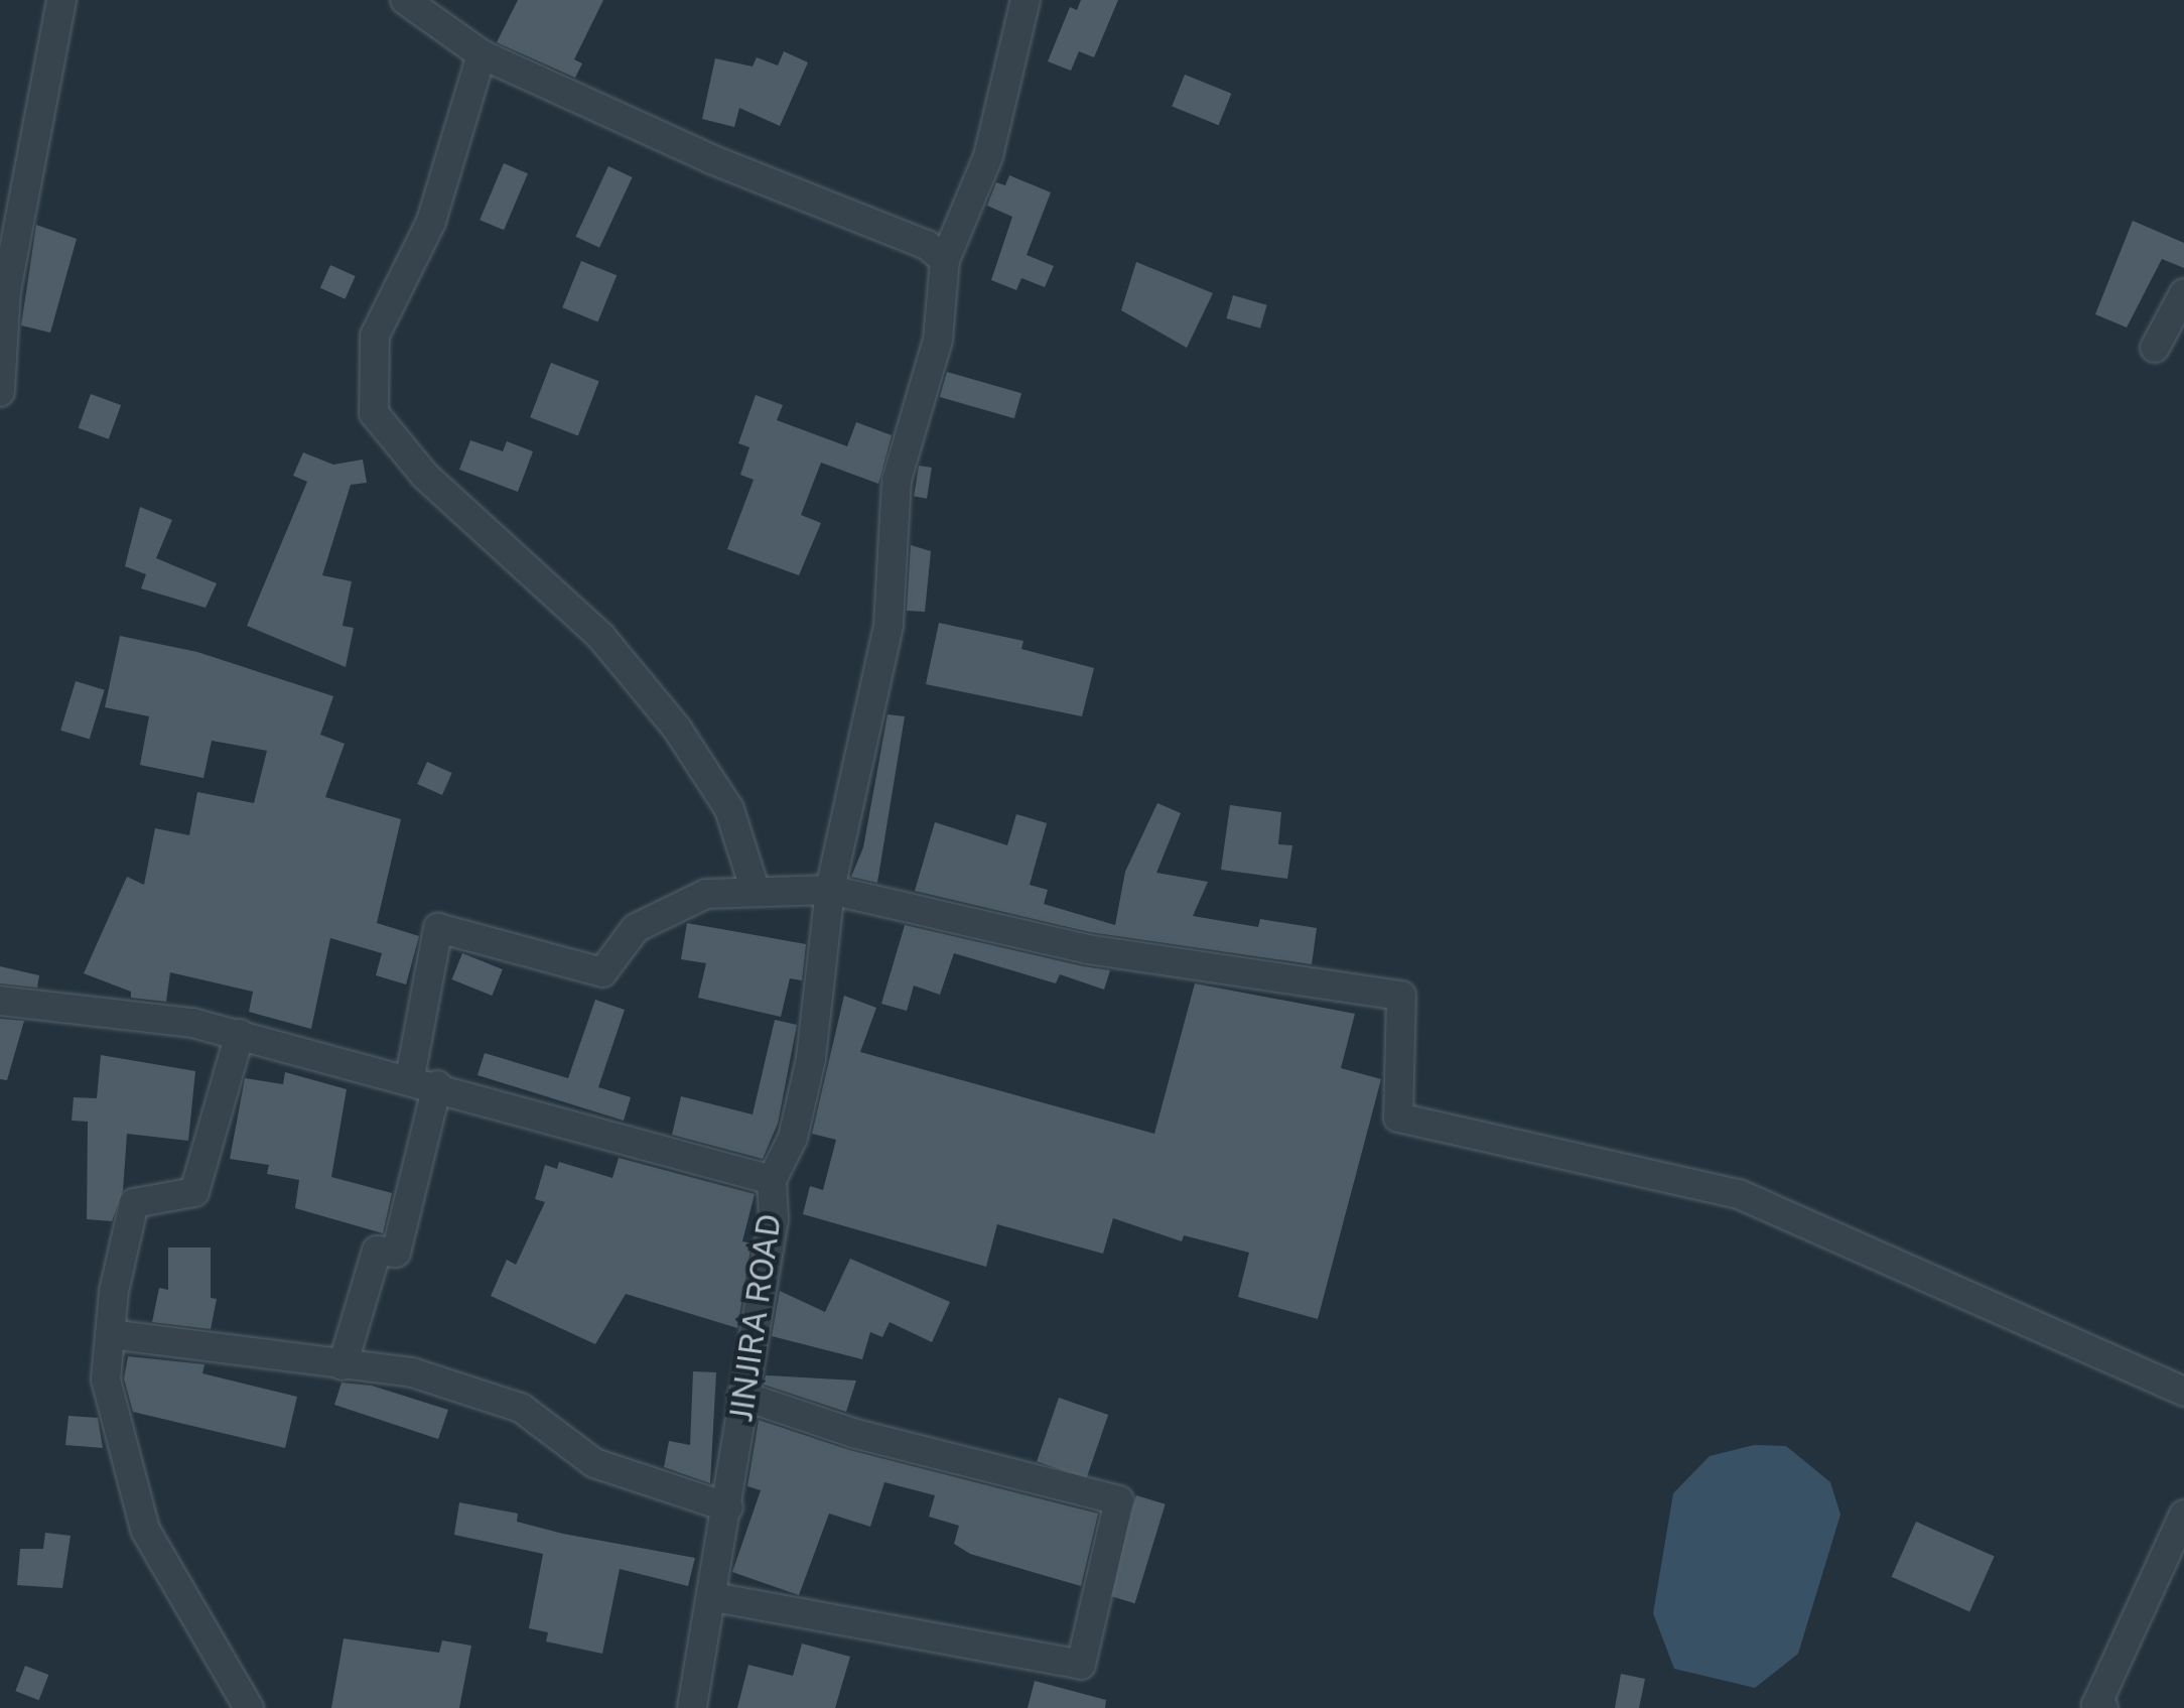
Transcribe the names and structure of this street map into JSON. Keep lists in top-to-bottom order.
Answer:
{
  "streets": {
    "street": ["JINJIRA ROAD"]
  }
}
